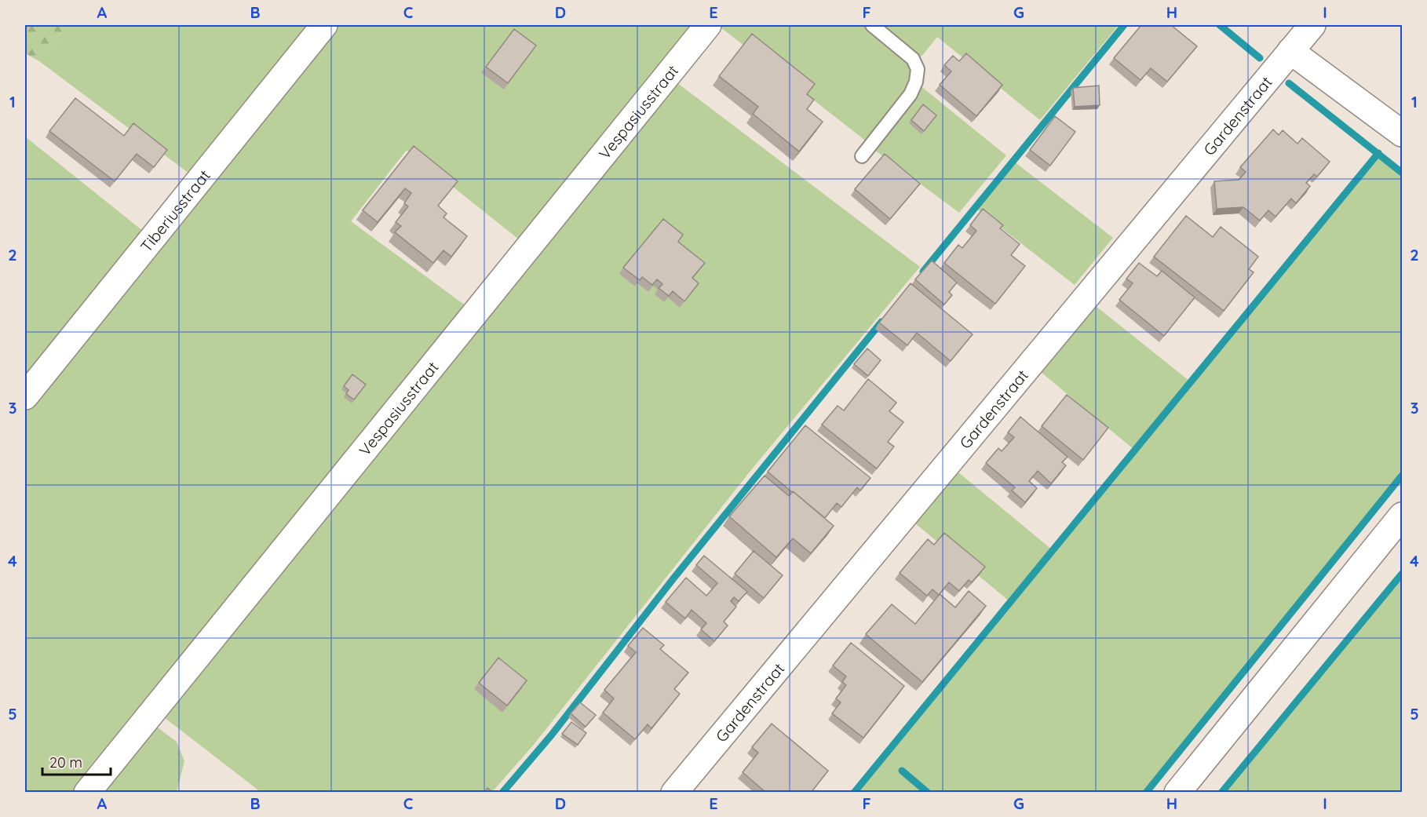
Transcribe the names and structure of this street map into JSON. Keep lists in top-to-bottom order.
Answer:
{
  "streets": {
    "street": ["Vespasiusstraat", "Gardenstraat", "Tiberiusstraat"]
  },
  "scale_bar": "20 m",
  "grid": {
    "columns": [
      "A",
      "B",
      "C",
      "D",
      "E",
      "F",
      "G",
      "H",
      "I"
    ],
    "rows": [
      "1",
      "2",
      "3",
      "4",
      "5"
    ]
  }
}
